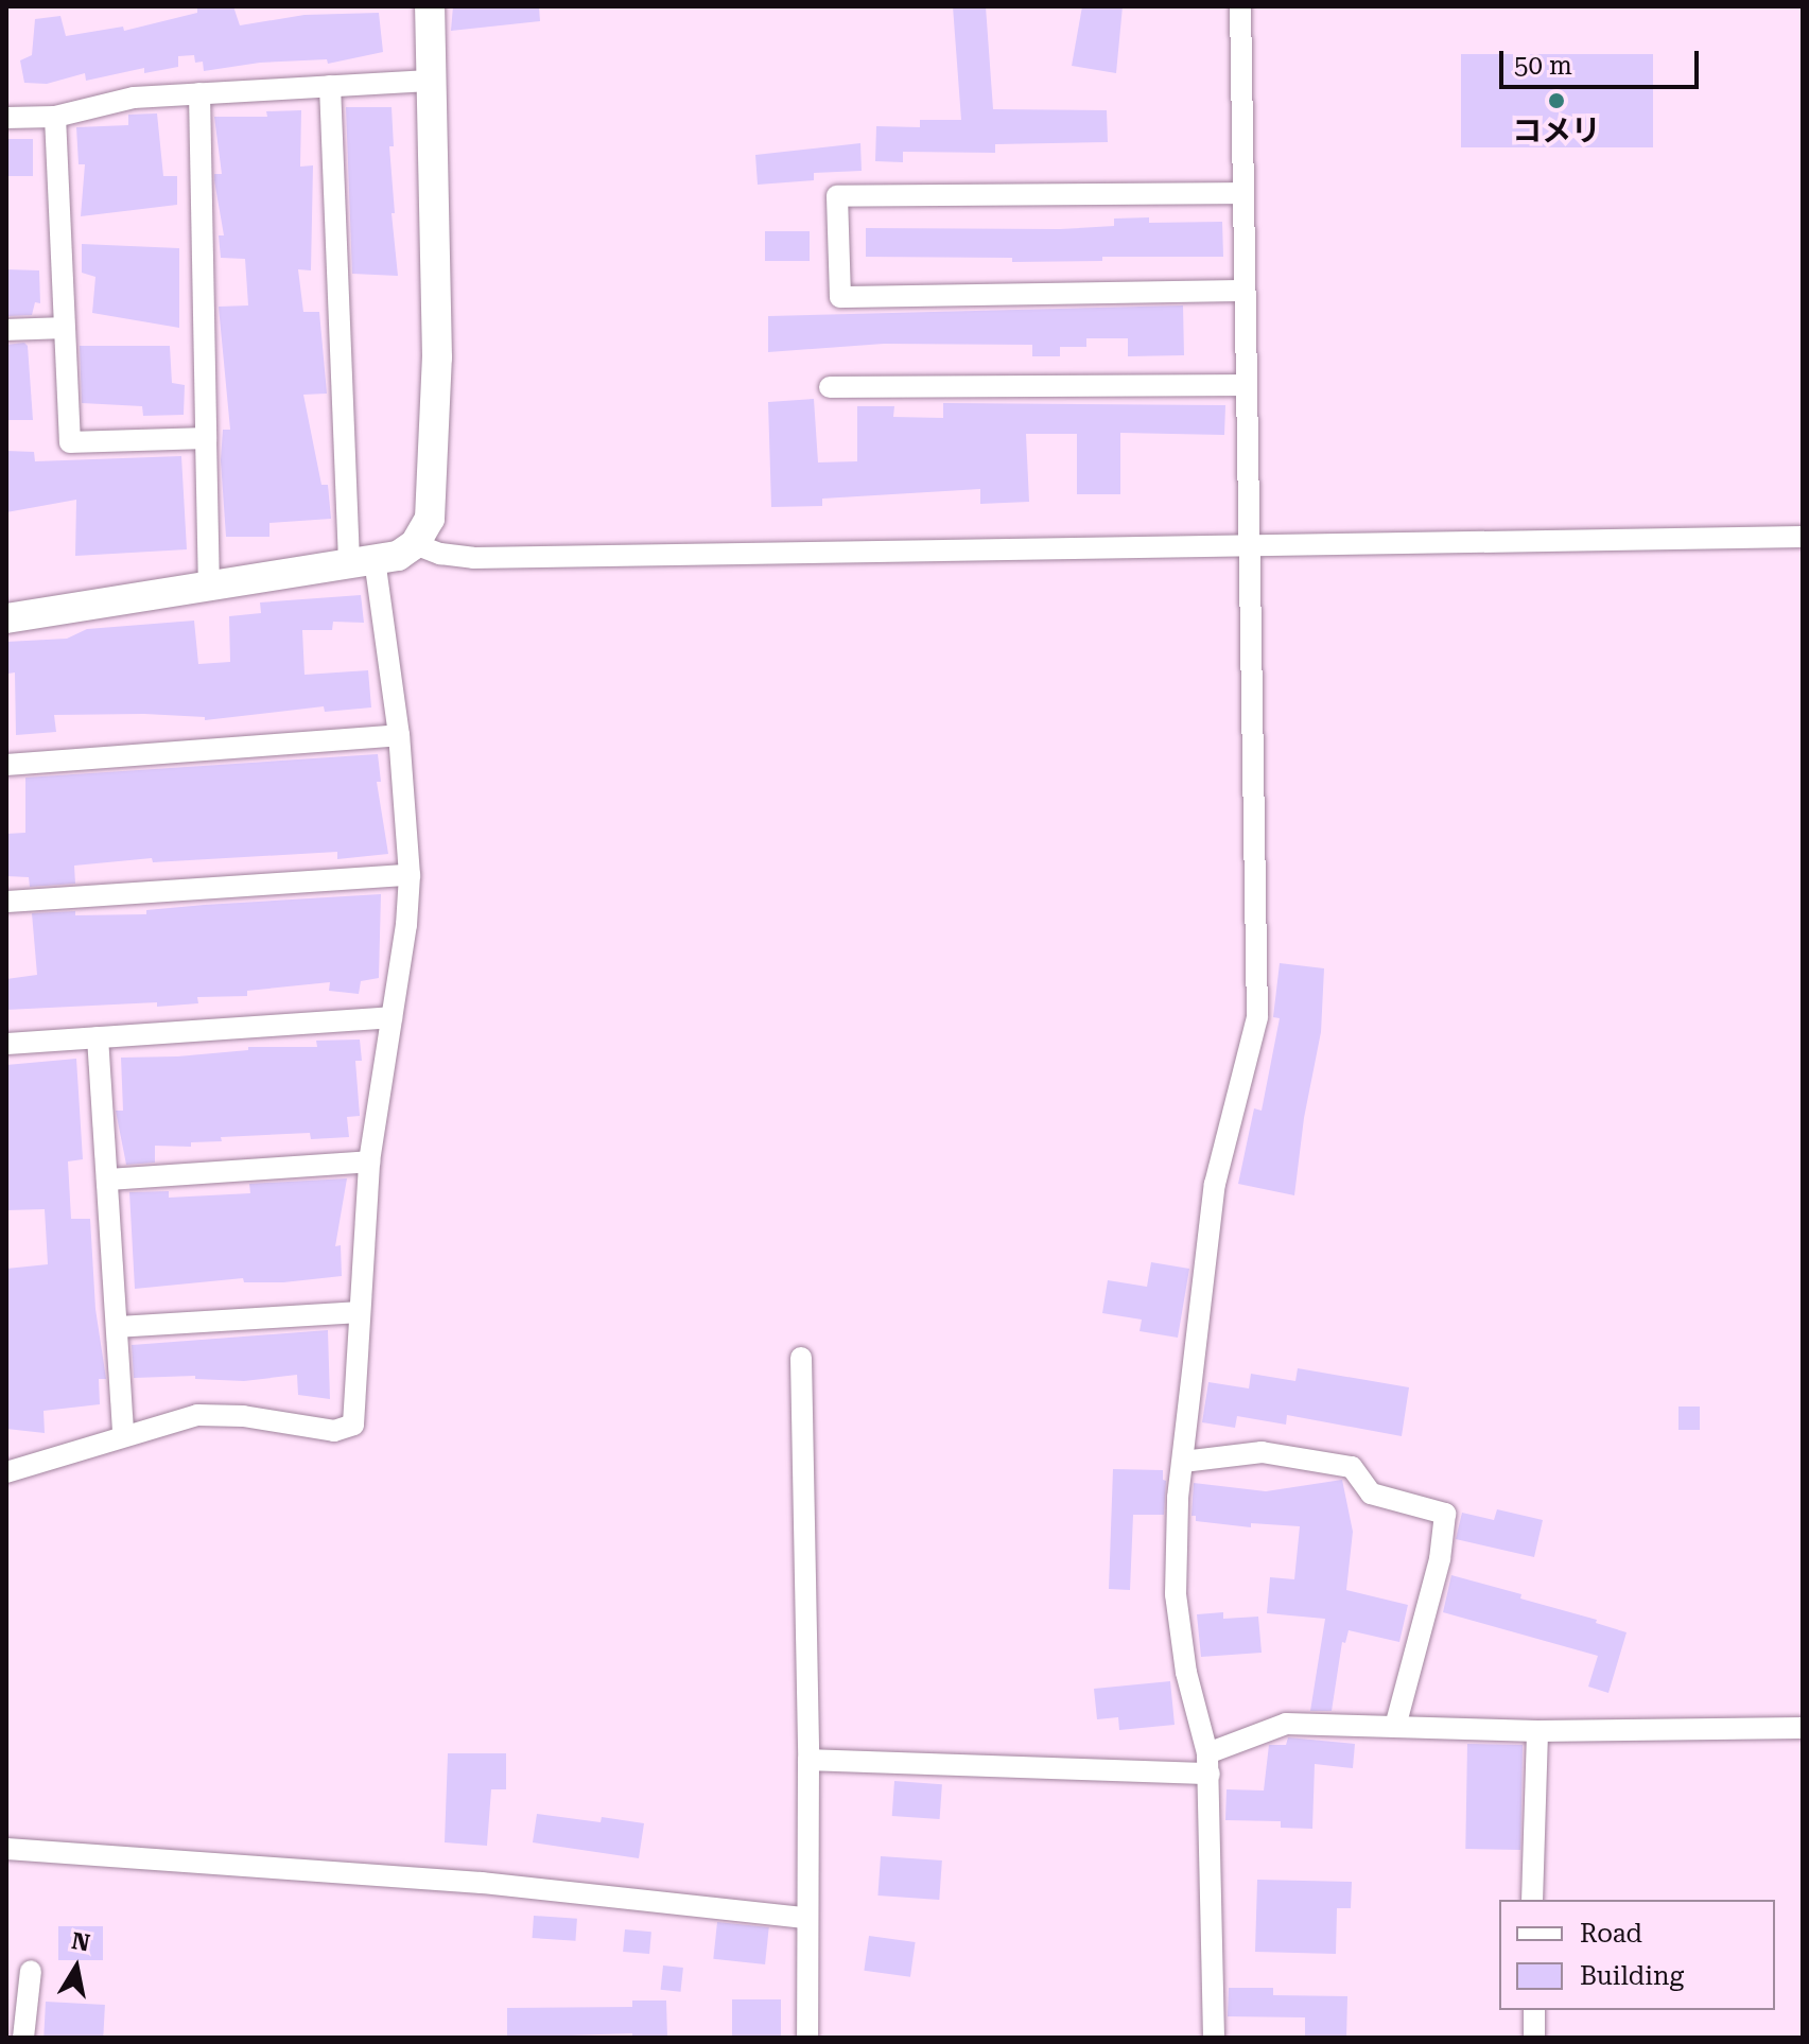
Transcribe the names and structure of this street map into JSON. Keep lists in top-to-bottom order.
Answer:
{
  "places": ["コメリ"],
  "legend": ["Road", "Building"],
  "scale_bar": "50 m",
  "north": "top"
}
